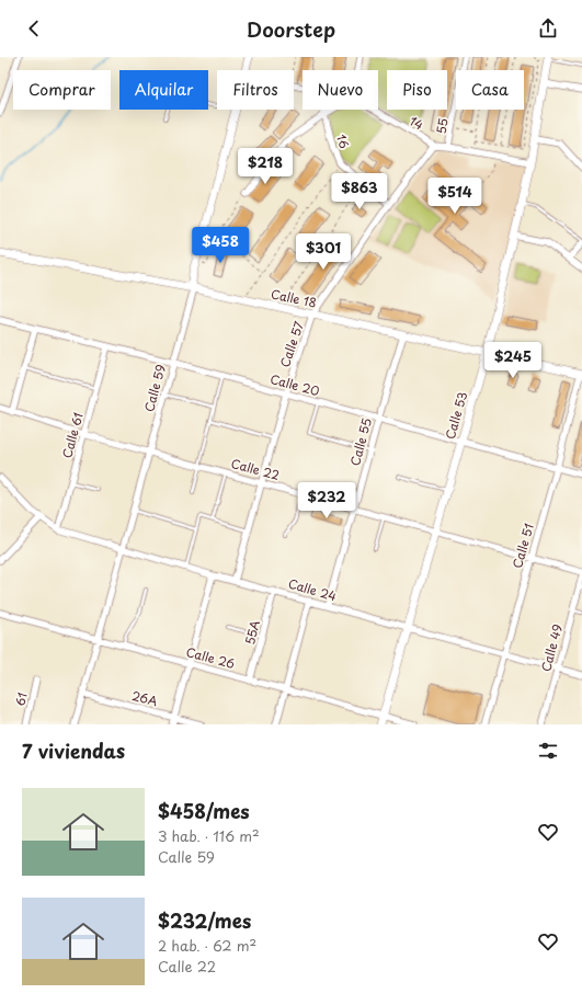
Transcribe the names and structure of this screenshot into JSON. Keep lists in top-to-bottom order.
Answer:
{
  "streets": {
    "street": [
      "14",
      "55",
      "16",
      "Calle 18",
      "Calle 57",
      "Calle 20",
      "Calle 59",
      "Calle 53",
      "Calle 61",
      "Calle 55",
      "Calle 22",
      "Calle 51",
      "Calle 24",
      "55A",
      "Calle 49",
      "Calle 26",
      "26A",
      "61"
    ]
  },
  "crossings": [
    ["14", "55"],
    ["14", "Calle 57"],
    ["14", "Calle 53"],
    ["16", "Calle 57"],
    ["Calle 18", "Calle 57"],
    ["Calle 18", "Calle 59"],
    ["Calle 18", "Calle 53"],
    ["Calle 18", "Calle 55"],
    ["Calle 18", "Calle 51"],
    ["Calle 57", "Calle 20"],
    ["Calle 57", "Calle 22"],
    ["Calle 57", "Calle 24"],
    ["Calle 20", "Calle 59"],
    ["Calle 20", "Calle 53"],
    ["Calle 20", "Calle 61"],
    ["Calle 20", "Calle 55"],
    ["Calle 20", "Calle 51"],
    ["Calle 59", "Calle 22"],
    ["Calle 59", "Calle 24"],
    ["Calle 59", "Calle 26"],
    ["Calle 59", "26A"],
    ["Calle 53", "Calle 22"],
    ["Calle 53", "Calle 24"],
    ["Calle 53", "Calle 26"],
    ["Calle 61", "Calle 22"],
    ["Calle 61", "Calle 24"],
    ["Calle 55", "Calle 22"],
    ["Calle 55", "Calle 24"],
    ["Calle 22", "Calle 51"],
    ["Calle 51", "Calle 24"],
    ["Calle 24", "55A"],
    ["Calle 24", "Calle 49"],
    ["55A", "Calle 26"]
  ],
  "page": {
    "header": "Doorstep",
    "chip": [
      "Comprar",
      "Alquilar",
      "Filtros",
      "Nuevo",
      "Piso",
      "Casa"
    ],
    "price": [
      "$218",
      "$863",
      "$514",
      "$458",
      "$301",
      "$245",
      "$232"
    ],
    "heading": "7 viviendas",
    "list": [
      {
        "name": "$458/mes",
        "note": "3 hab. · 116 m² · Calle 59"
      },
      {
        "name": "$232/mes",
        "note": "2 hab. · 62 m² · Calle 22"
      }
    ]
  }
}
